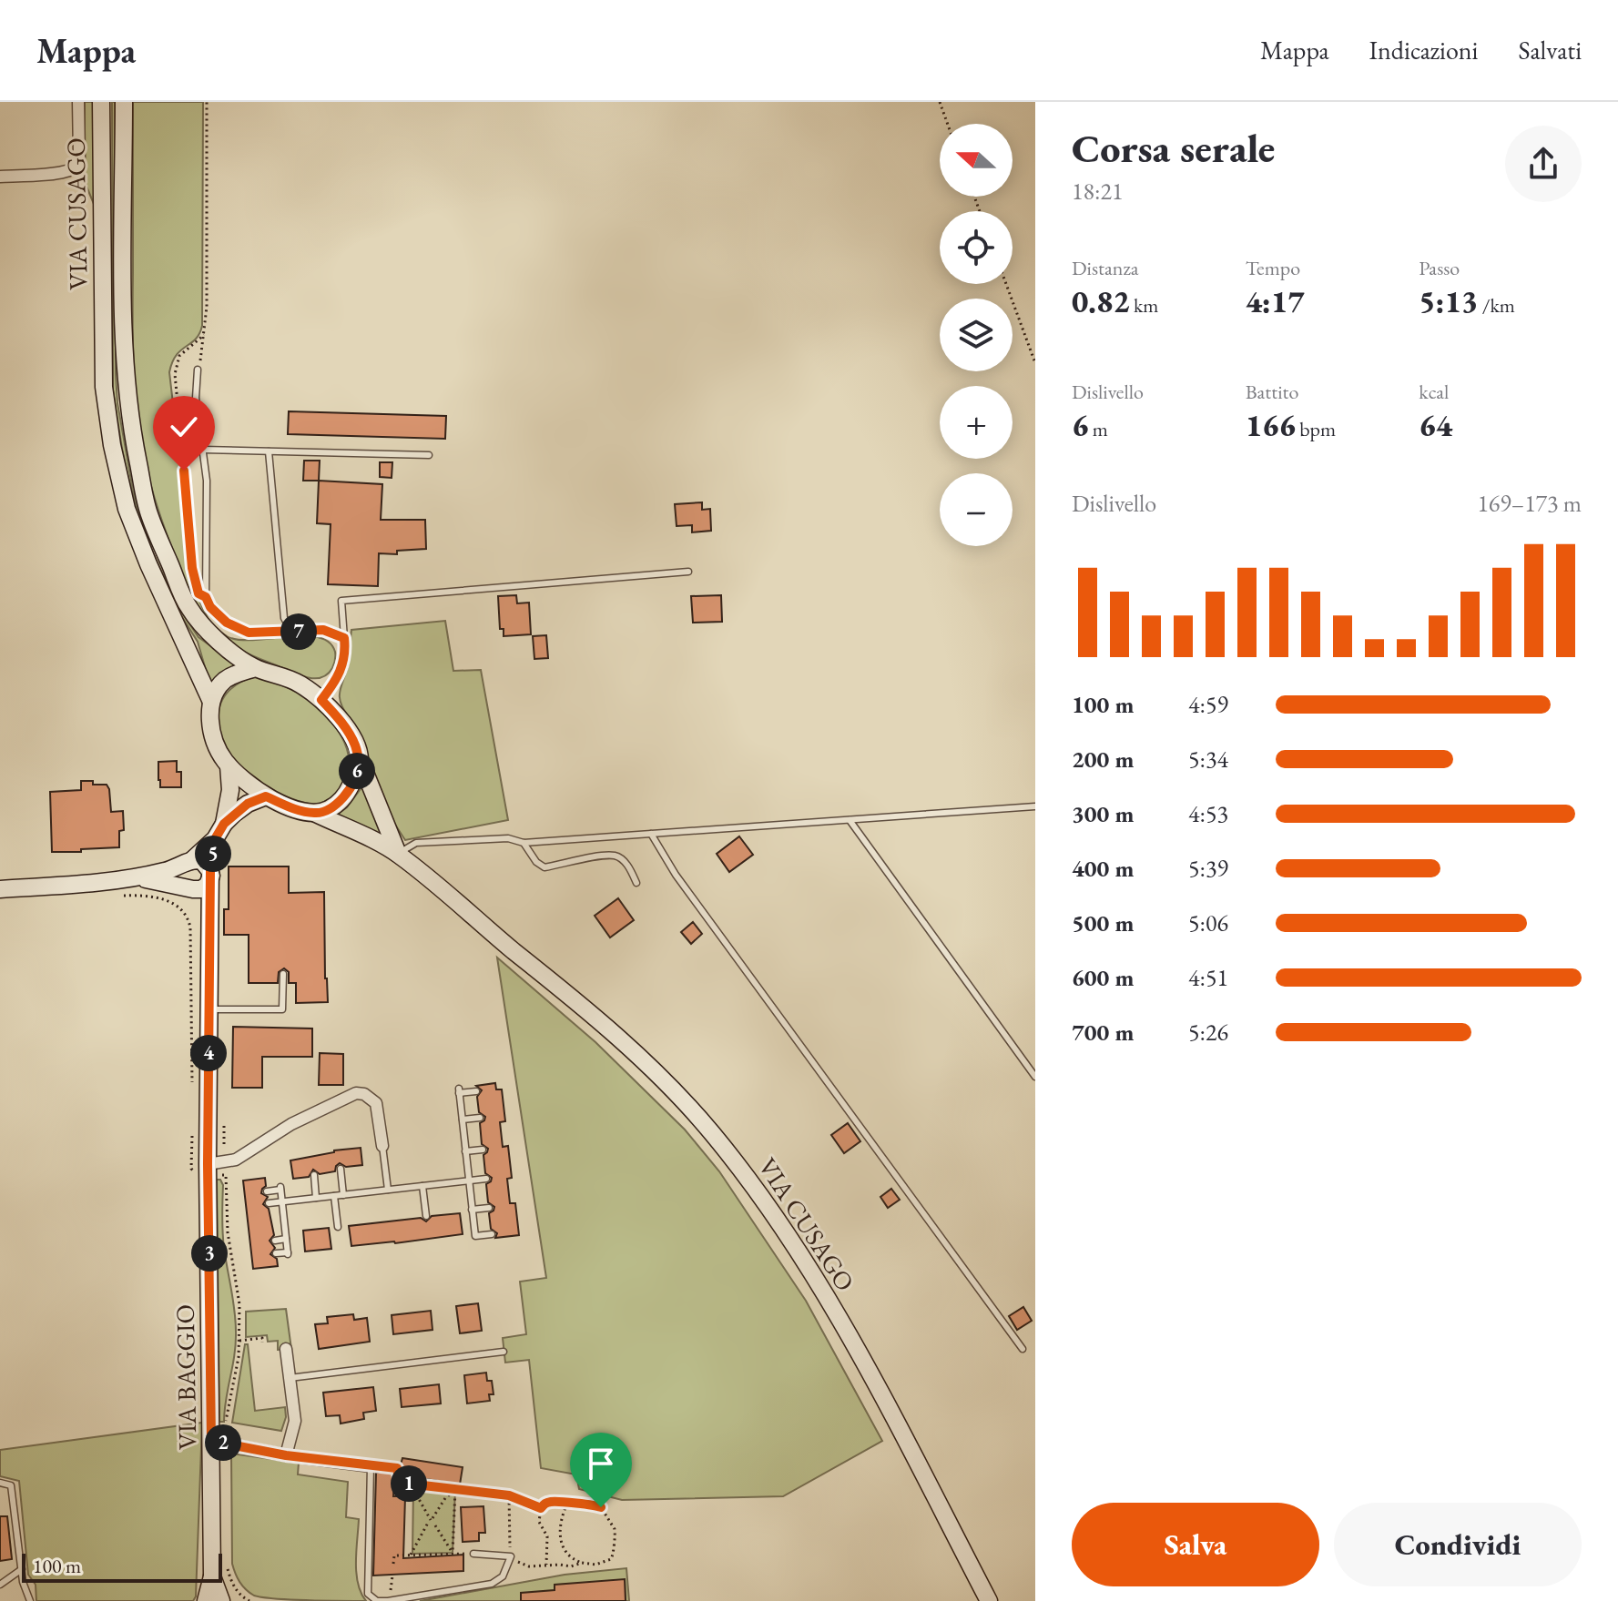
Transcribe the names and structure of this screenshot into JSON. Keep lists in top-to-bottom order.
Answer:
{
  "streets": {
    "main road": ["VIA CUSAGO", "VIA BAGGIO"]
  },
  "crossings": [
    ["VIA CUSAGO", "VIA BAGGIO"]
  ],
  "scale_bar": "100 m",
  "north": "left",
  "page": {
    "header": "Mappa",
    "nav": ["Mappa", "Indicazioni", "Salvati"],
    "heading": ["Corsa serale", "18:21"],
    "map_buttons": ["+", "−"],
    "stats": [
      ["Distanza", "0.82 km"],
      ["Tempo", "4:17"],
      ["Passo", "5:13 /km"],
      ["Dislivello", "6 m"],
      ["Battito", "166 bpm"],
      ["kcal", "64"]
    ],
    "chart": ["Dislivello", "169–173 m"],
    "pins": [
      "7",
      "6",
      "5",
      "4",
      "3",
      "2",
      "1"
    ],
    "list": [
      {
        "name": "100 m",
        "note": "4:59"
      },
      {
        "name": "200 m",
        "note": "5:34"
      },
      {
        "name": "300 m",
        "note": "4:53"
      },
      {
        "name": "400 m",
        "note": "5:39"
      },
      {
        "name": "500 m",
        "note": "5:06"
      },
      {
        "name": "600 m",
        "note": "4:51"
      },
      {
        "name": "700 m",
        "note": "5:26"
      }
    ],
    "buttons": ["Salva", "Condividi"],
    "scale": "100 m"
  }
}
